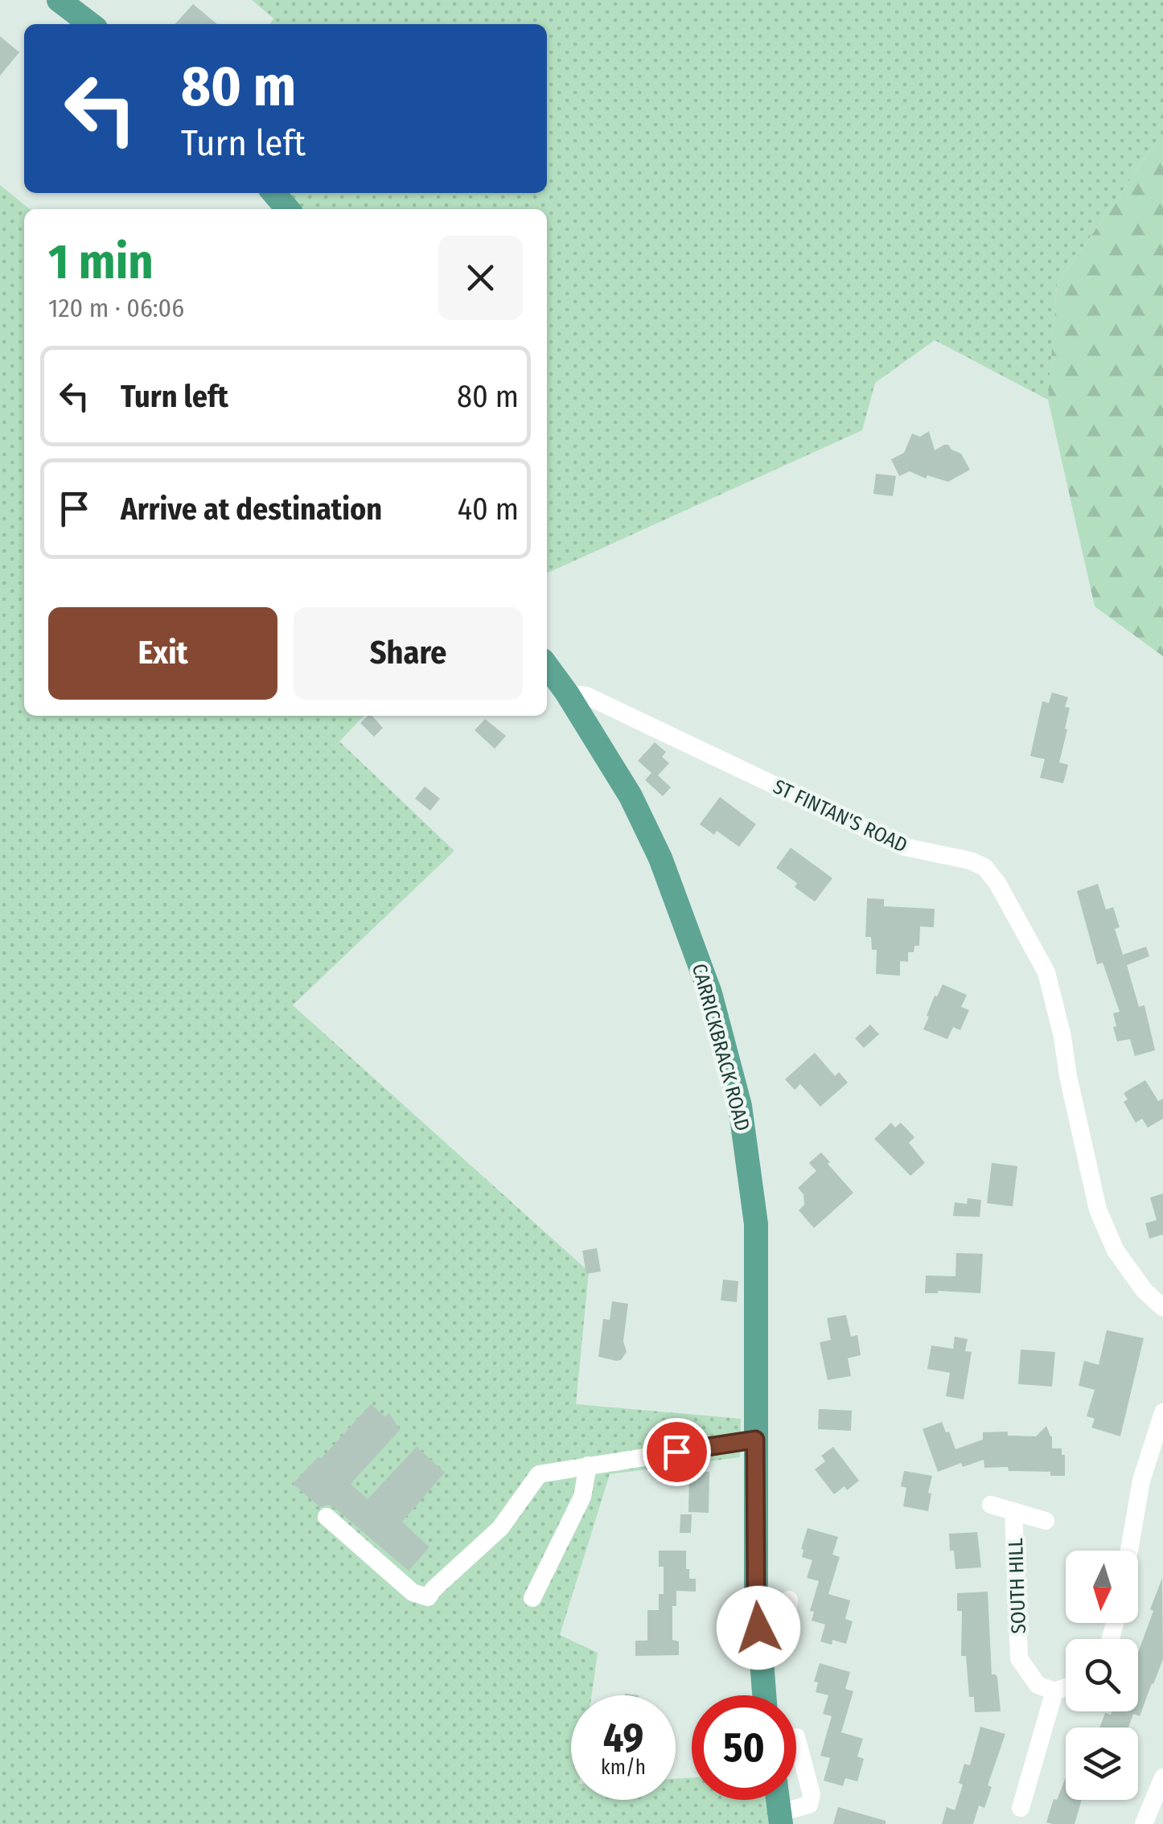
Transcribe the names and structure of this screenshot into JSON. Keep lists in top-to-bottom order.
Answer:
{
  "streets": {
    "main road": ["CARRICKBRACK ROAD"],
    "street": ["ST FINTAN'S ROAD", "SOUTH HILL"]
  },
  "crossings": [
    ["ST FINTAN'S ROAD", "CARRICKBRACK ROAD"]
  ],
  "north": "bottom",
  "page": {
    "turn": ["80 m", "Turn left"],
    "heading": ["1 min", "120 m · 06:06"],
    "list": [
      {
        "name": "Turn left",
        "value": "80 m"
      },
      {
        "name": "Arrive at destination",
        "value": "40 m"
      }
    ],
    "buttons": ["Exit", "Share"],
    "speed": "49 km/h",
    "limit": "50"
  }
}
